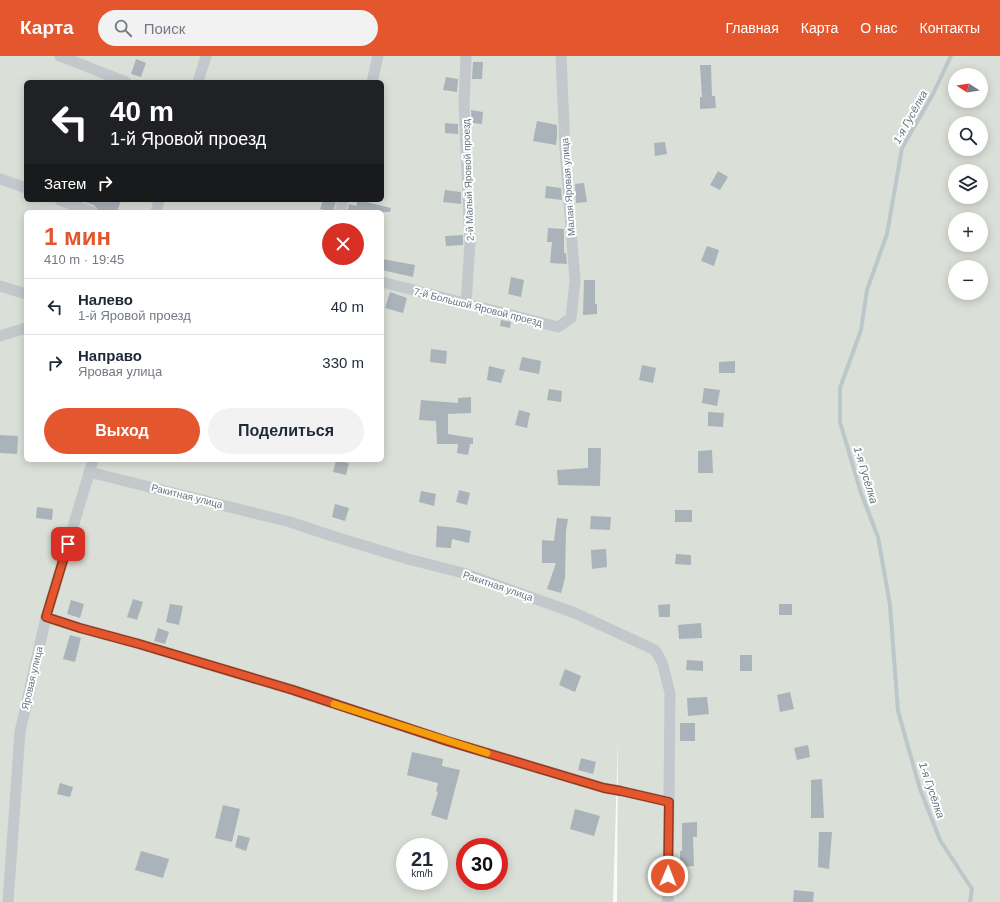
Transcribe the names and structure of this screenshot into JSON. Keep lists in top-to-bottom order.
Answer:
{
  "streets": {
    "street": [
      "2-й Малый Яровой проезд",
      "Малая Яровая улица",
      "7-й Большой Яровой проезд",
      "Ракитная улица",
      "Яровая улица"
    ]
  },
  "crossings": [
    ["2-й Малый Яровой проезд", "7-й Большой Яровой проезд"],
    ["Малая Яровая улица", "7-й Большой Яровой проезд"],
    ["Ракитная улица", "Яровая улица"]
  ],
  "water": ["1-я Гусёлка"],
  "north": "left",
  "page": {
    "header": "Карта",
    "search": "Поиск",
    "nav": [
      "Главная",
      "Карта",
      "О нас",
      "Контакты"
    ],
    "map_buttons": ["+", "−"],
    "turn": ["40 m", "1-й Яровой проезд"],
    "then": "Затем",
    "heading": ["1 мин", "410 m · 19:45"],
    "list": [
      {
        "name": "Налево",
        "note": "1-й Яровой проезд",
        "value": "40 m"
      },
      {
        "name": "Направо",
        "note": "Яровая улица",
        "value": "330 m"
      }
    ],
    "buttons": ["Выход", "Поделиться"],
    "speed": "21 km/h",
    "limit": "30"
  }
}
